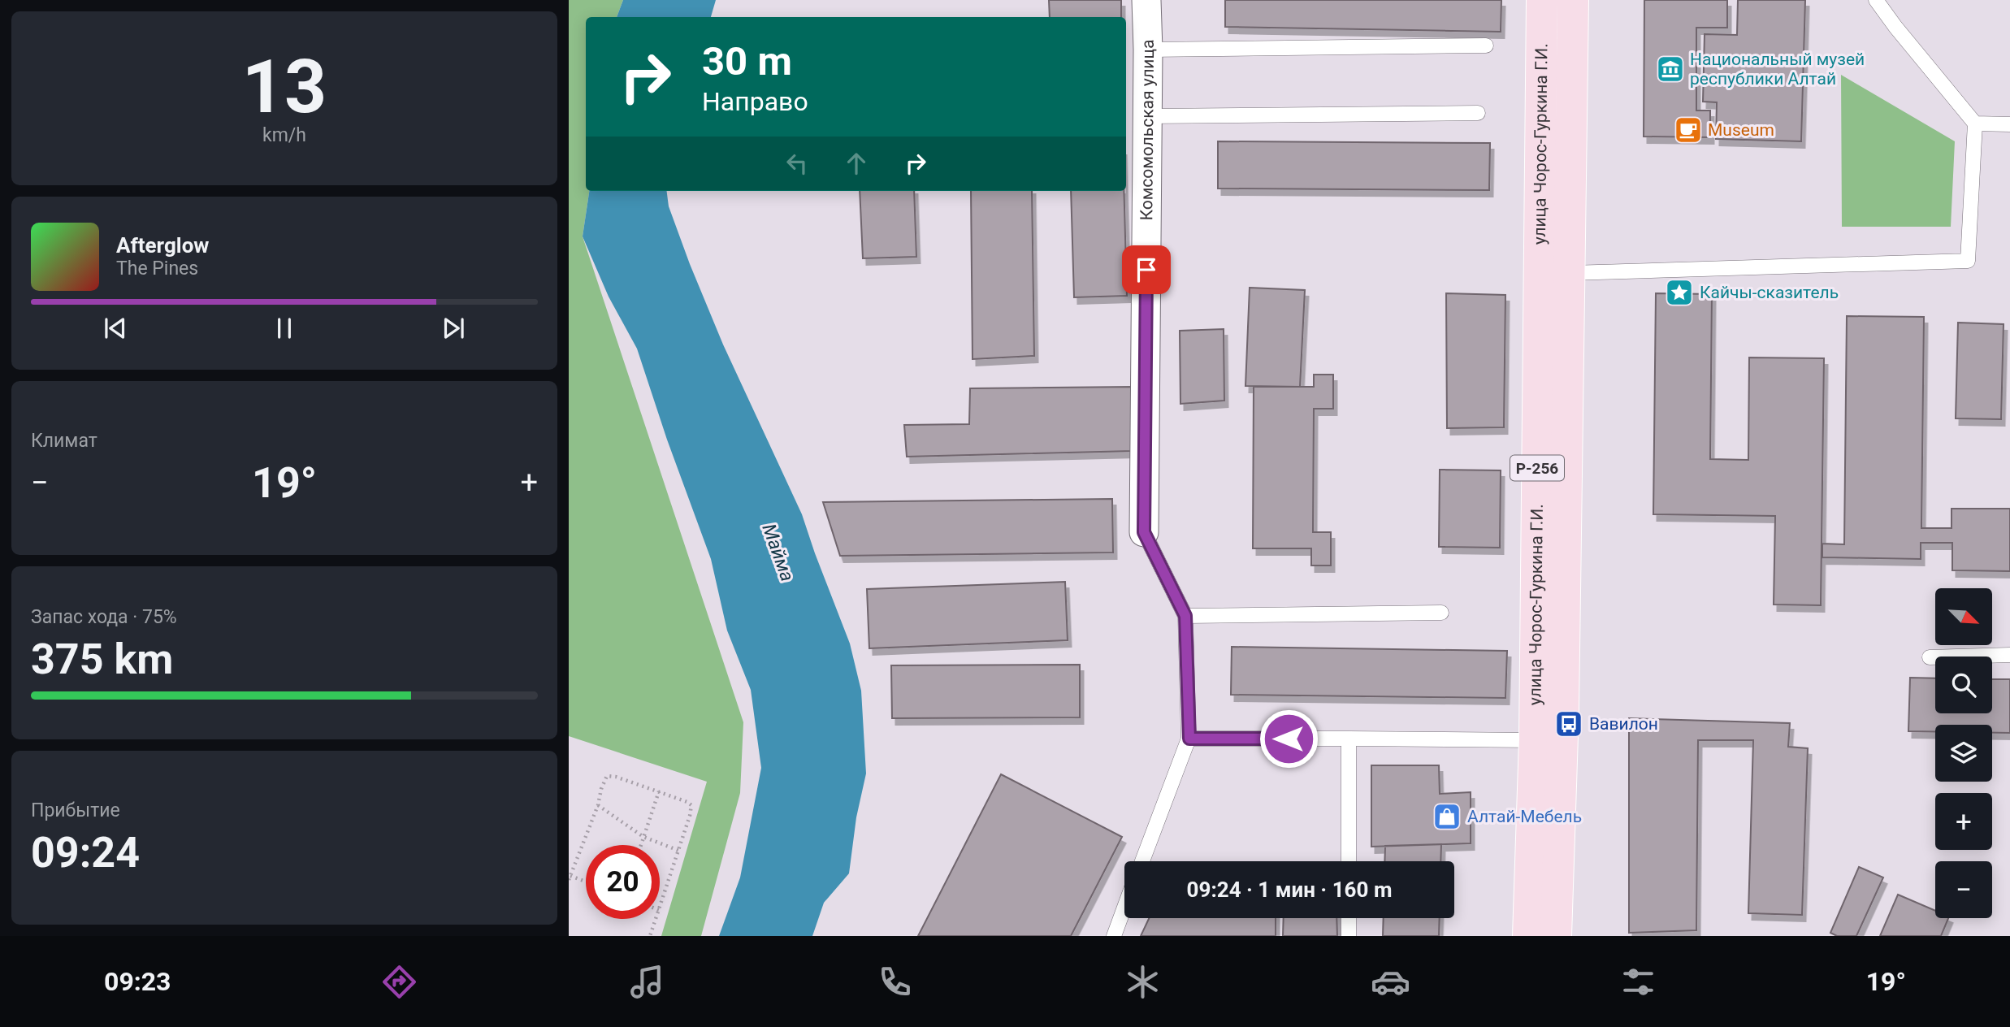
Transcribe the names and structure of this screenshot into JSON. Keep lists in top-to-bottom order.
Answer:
{
  "streets": {
    "main road": ["улица Чорос-Гуркина Г.И.", "Р-256"],
    "street": ["Комсомольская улица"]
  },
  "water": ["Майма"],
  "places": {
    "museum": ["Национальный музей республики Алтай"],
    "cafe": ["Museum"],
    "place": ["Кайчы-сказитель"],
    "bus stop": ["Вавилон"],
    "shop": ["Алтай-Мебель"]
  },
  "north": "bottom right",
  "page": {
    "tile": [
      ["13", "km/h"],
      "Климат",
      ["Запас хода · 75%", "375 km"],
      ["Прибытие", "09:24"]
    ],
    "turn": ["30 m", "Направо"],
    "song": ["Afterglow", "The Pines"],
    "heat": ["−", "19°", "+"],
    "map_buttons": ["+", "−"],
    "limit": "20",
    "trip": "09:24 · 1 мин · 160 m",
    "tabs": ["09:23", "19°"]
  }
}
